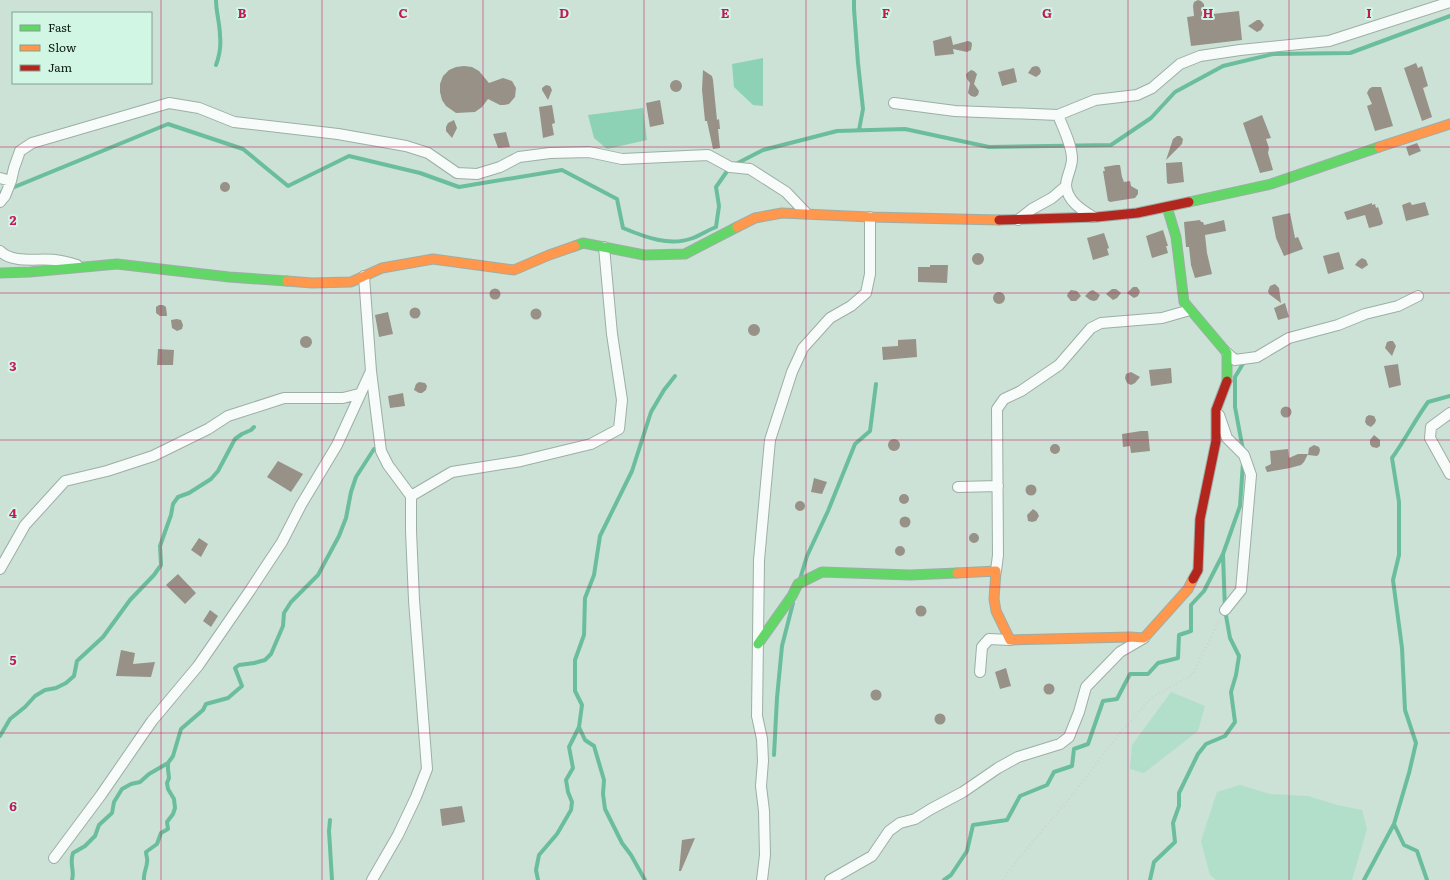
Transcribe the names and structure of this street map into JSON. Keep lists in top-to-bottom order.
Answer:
{
  "legend": ["Fast", "Slow", "Jam"],
  "grid": {
    "columns": [
      "B",
      "C",
      "D",
      "E",
      "F",
      "G",
      "H",
      "I"
    ],
    "rows": [
      "2",
      "3",
      "4",
      "5",
      "6"
    ]
  }
}
